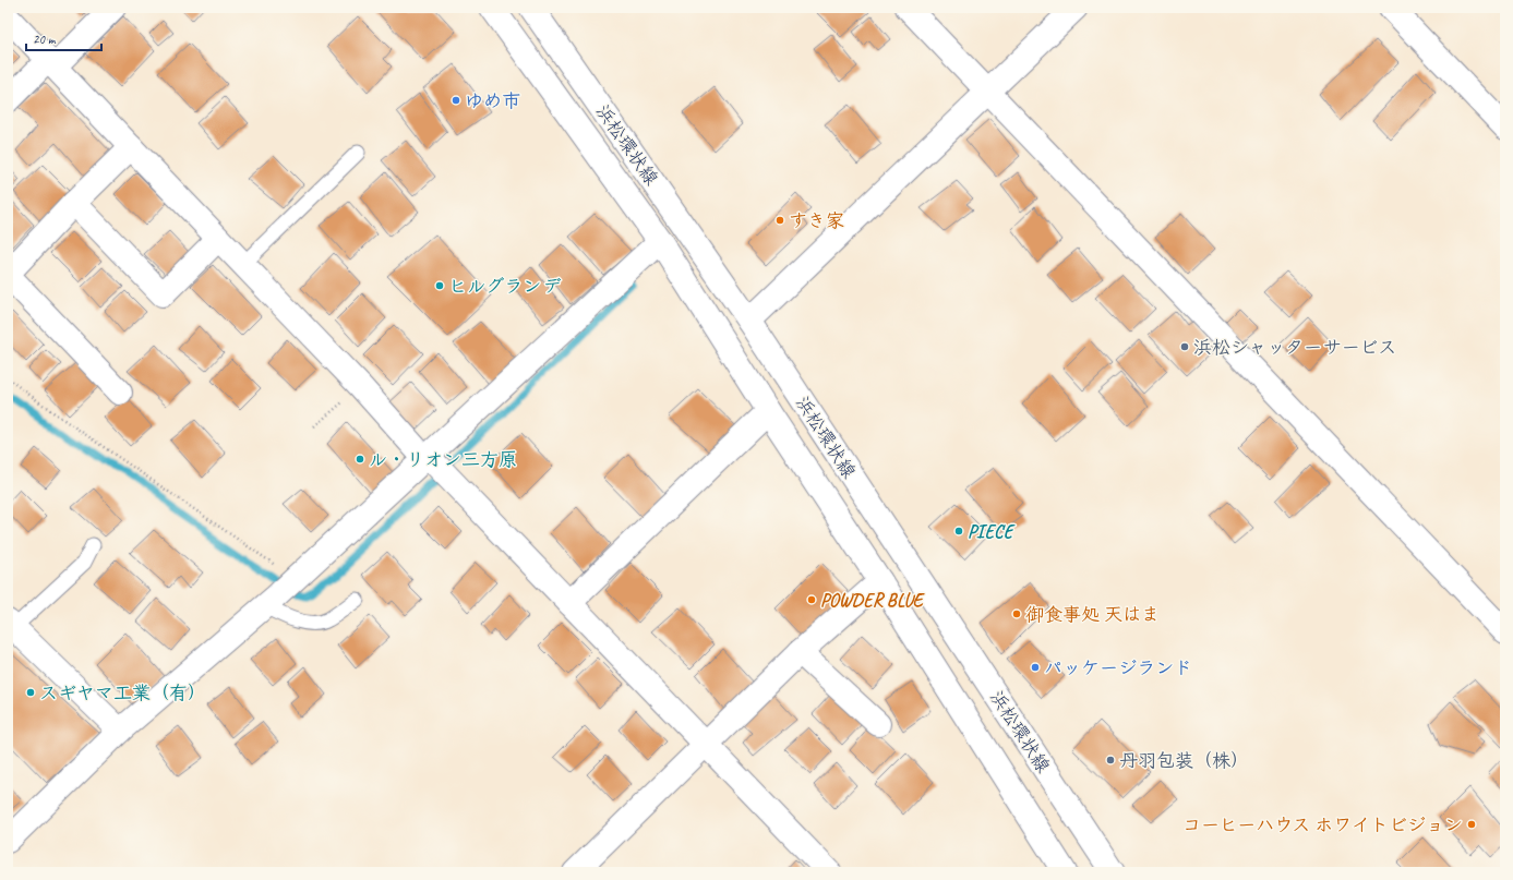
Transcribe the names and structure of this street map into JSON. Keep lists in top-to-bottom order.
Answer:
{
  "streets": {
    "main road": ["浜松環状線"]
  },
  "places": [
    "ゆめ市",
    "すき家",
    "ヒルグランデ",
    "浜松シャッターサービス",
    "ル・リオン三方原",
    "PIECE",
    "POWDER BLUE",
    "御食事処 天はま",
    "パッケージランド",
    "スギヤマ工業（有）",
    "丹羽包装（株）",
    "コーヒーハウス ホワイトビジョン"
  ],
  "scale_bar": "20 m"
}
